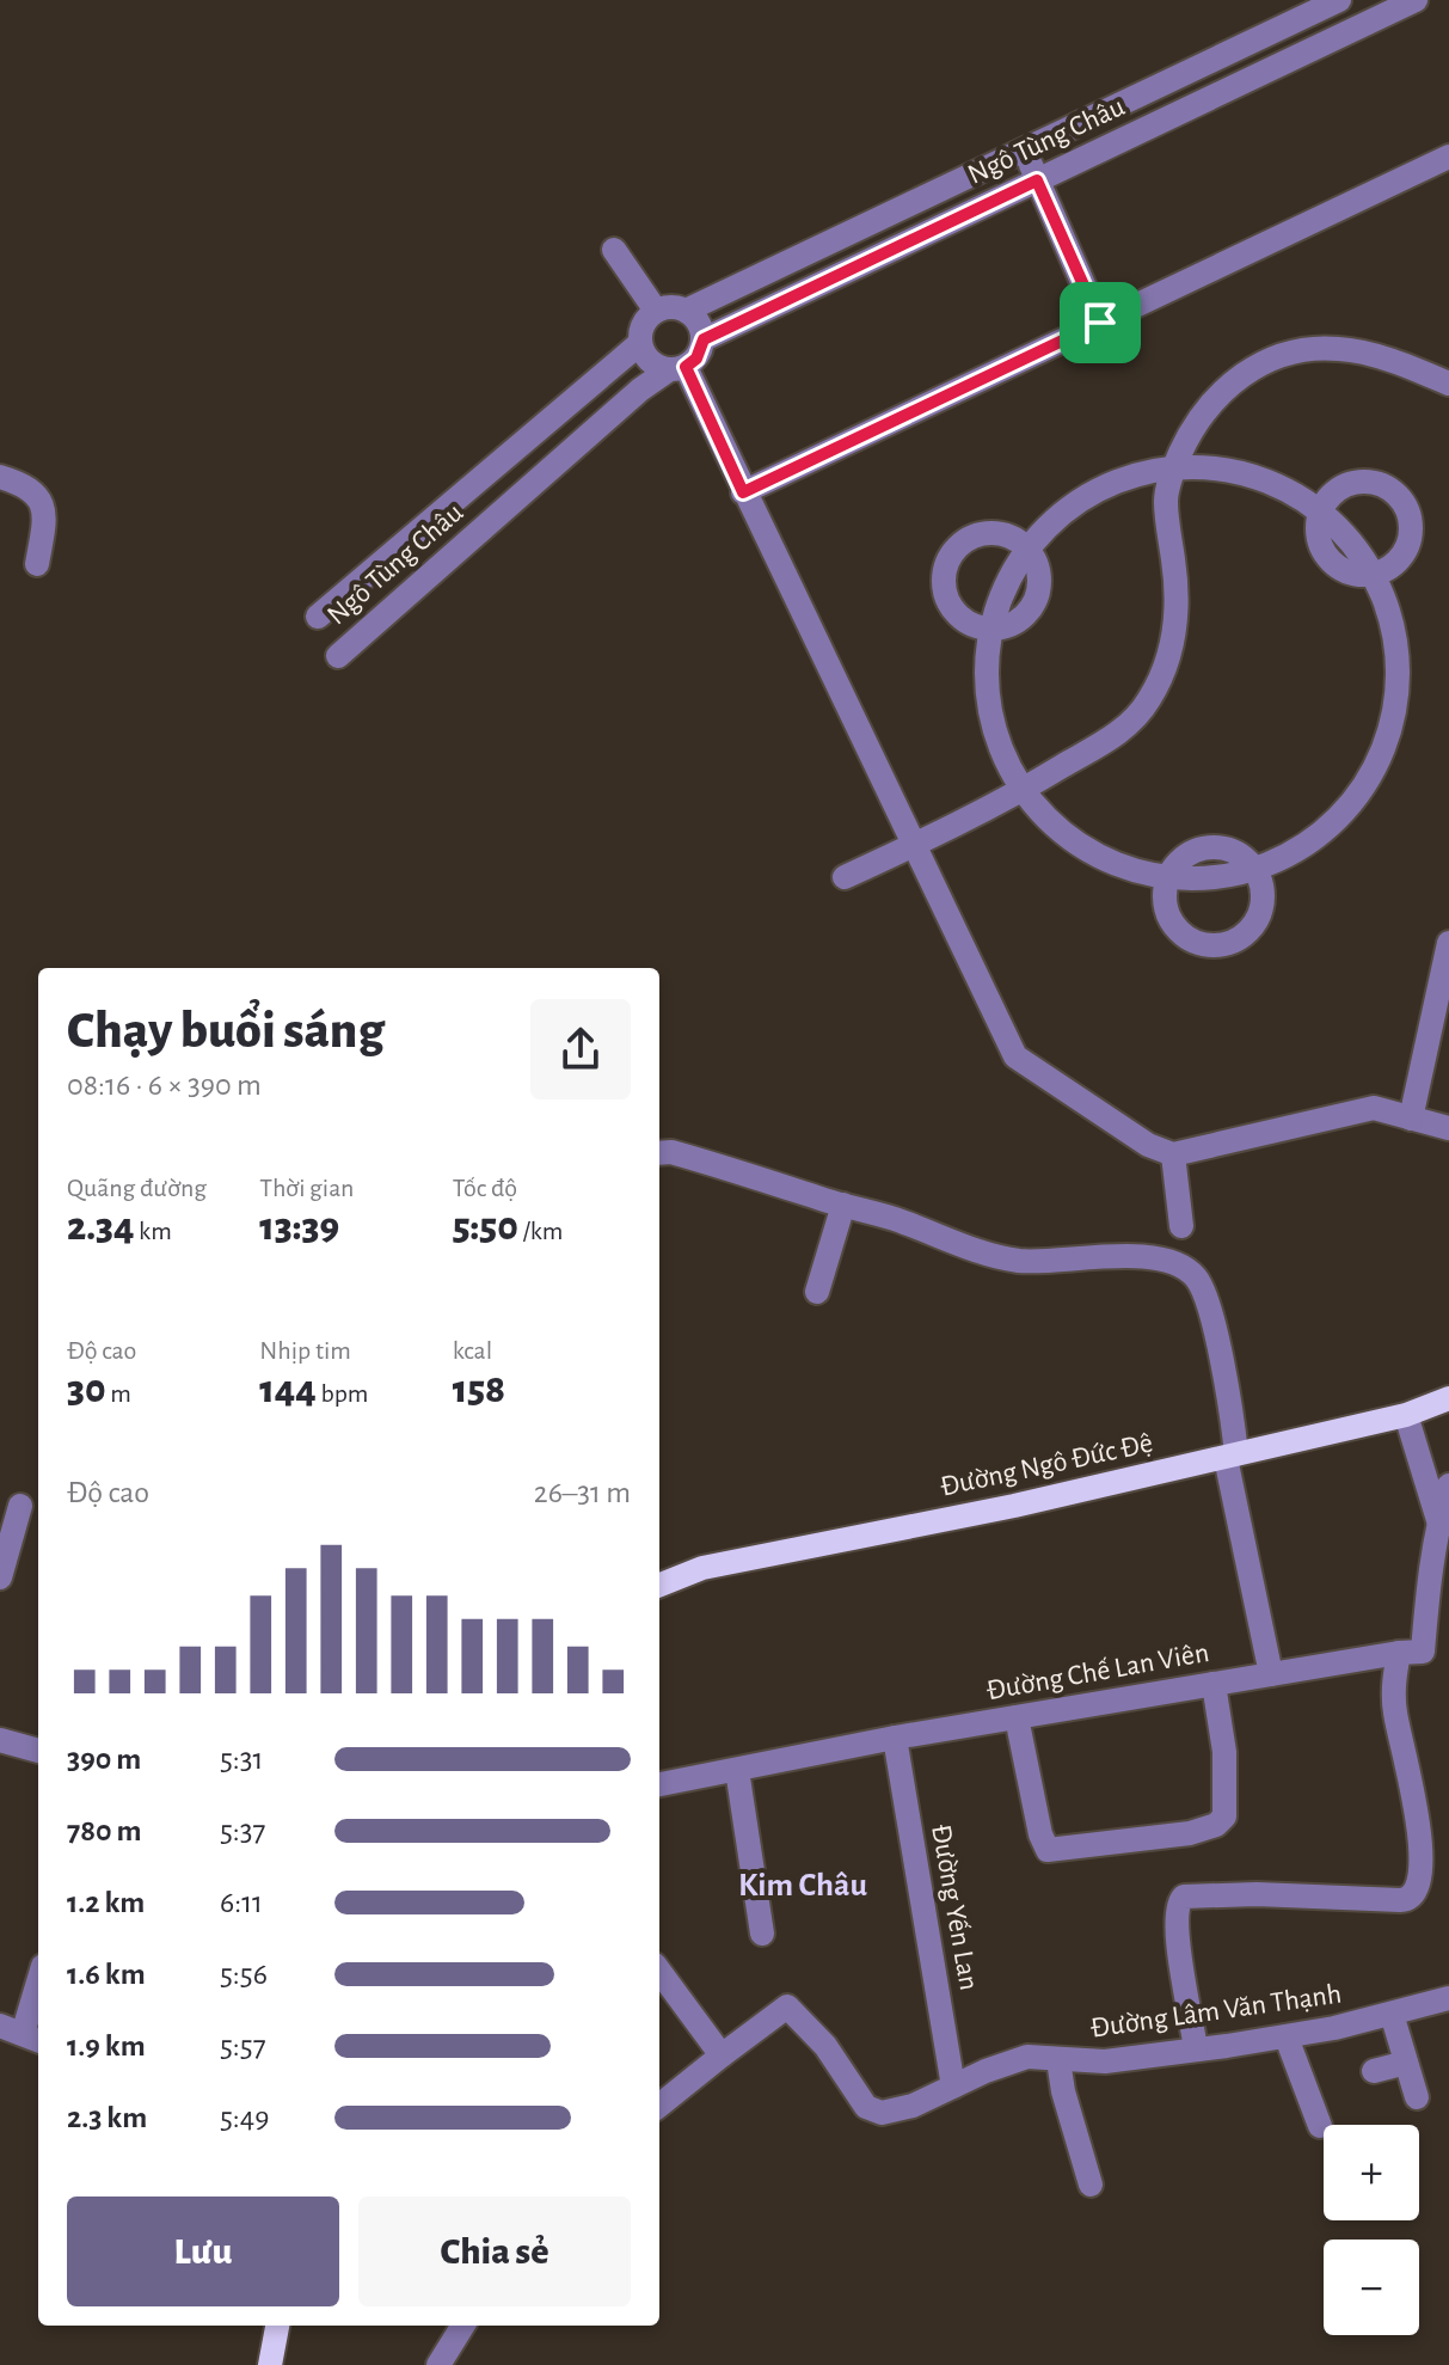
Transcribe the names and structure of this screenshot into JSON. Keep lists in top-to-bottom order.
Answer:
{
  "streets": {
    "main road": ["Đường Ngô Đức Đệ"],
    "street": [
      "Ngô Tùng Châu",
      "Đường Chế Lan Viên",
      "Đường Yến Lan",
      "Đường Lâm Văn Thạnh"
    ]
  },
  "crossings": [
    ["Đường Chế Lan Viên", "Đường Yến Lan"],
    ["Đường Yến Lan", "Đường Lâm Văn Thạnh"]
  ],
  "districts": ["Kim Châu"],
  "page": {
    "heading": ["Chạy buổi sáng", "08:16 · 6 × 390 m"],
    "stats": [
      ["Quãng đường", "2.34 km"],
      ["Thời gian", "13:39"],
      ["Tốc độ", "5:50 /km"],
      ["Độ cao", "30 m"],
      ["Nhịp tim", "144 bpm"],
      ["kcal", "158"]
    ],
    "chart": ["Độ cao", "26–31 m"],
    "list": [
      {
        "name": "390 m",
        "note": "5:31"
      },
      {
        "name": "780 m",
        "note": "5:37"
      },
      {
        "name": "1.2 km",
        "note": "6:11"
      },
      {
        "name": "1.6 km",
        "note": "5:56"
      },
      {
        "name": "1.9 km",
        "note": "5:57"
      },
      {
        "name": "2.3 km",
        "note": "5:49"
      }
    ],
    "map_buttons": ["+", "−"],
    "buttons": ["Lưu", "Chia sẻ"]
  }
}
